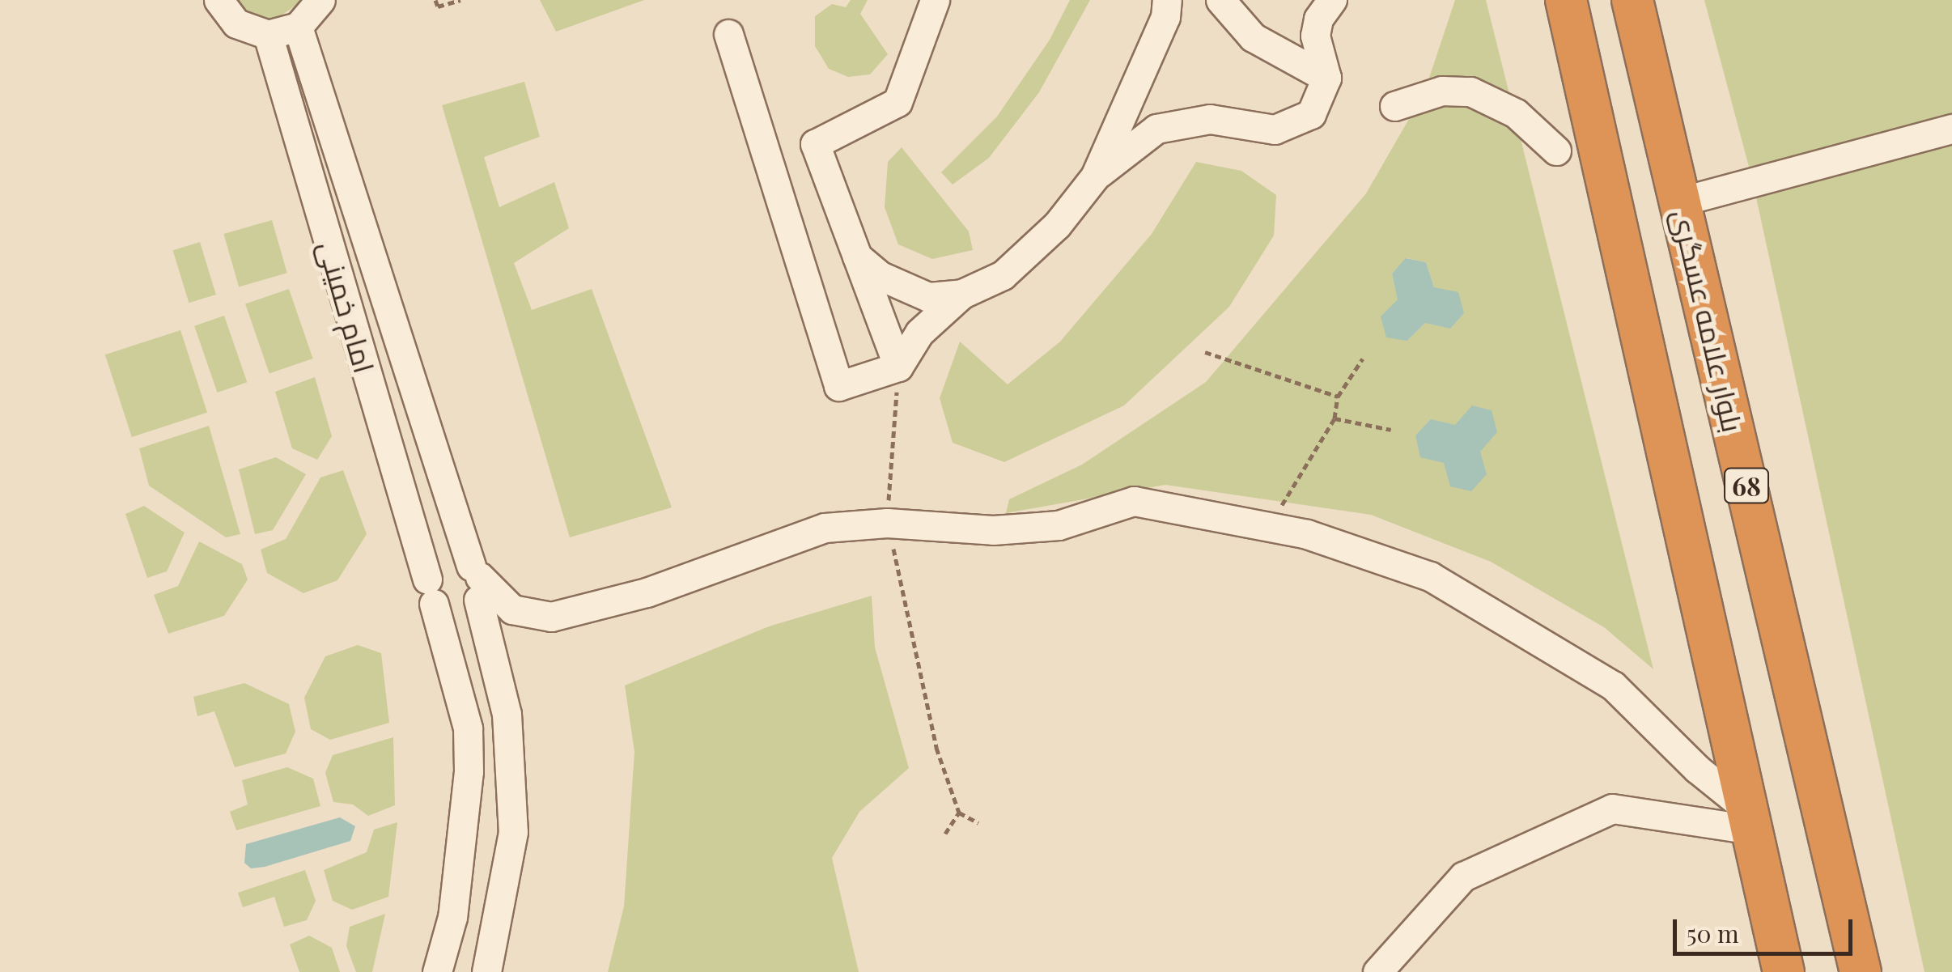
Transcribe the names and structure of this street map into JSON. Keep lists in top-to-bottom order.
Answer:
{
  "streets": {
    "highway": ["بلوار علامه عسگری", "68"],
    "street": ["امام خمینی"]
  },
  "scale_bar": "50 m"
}
